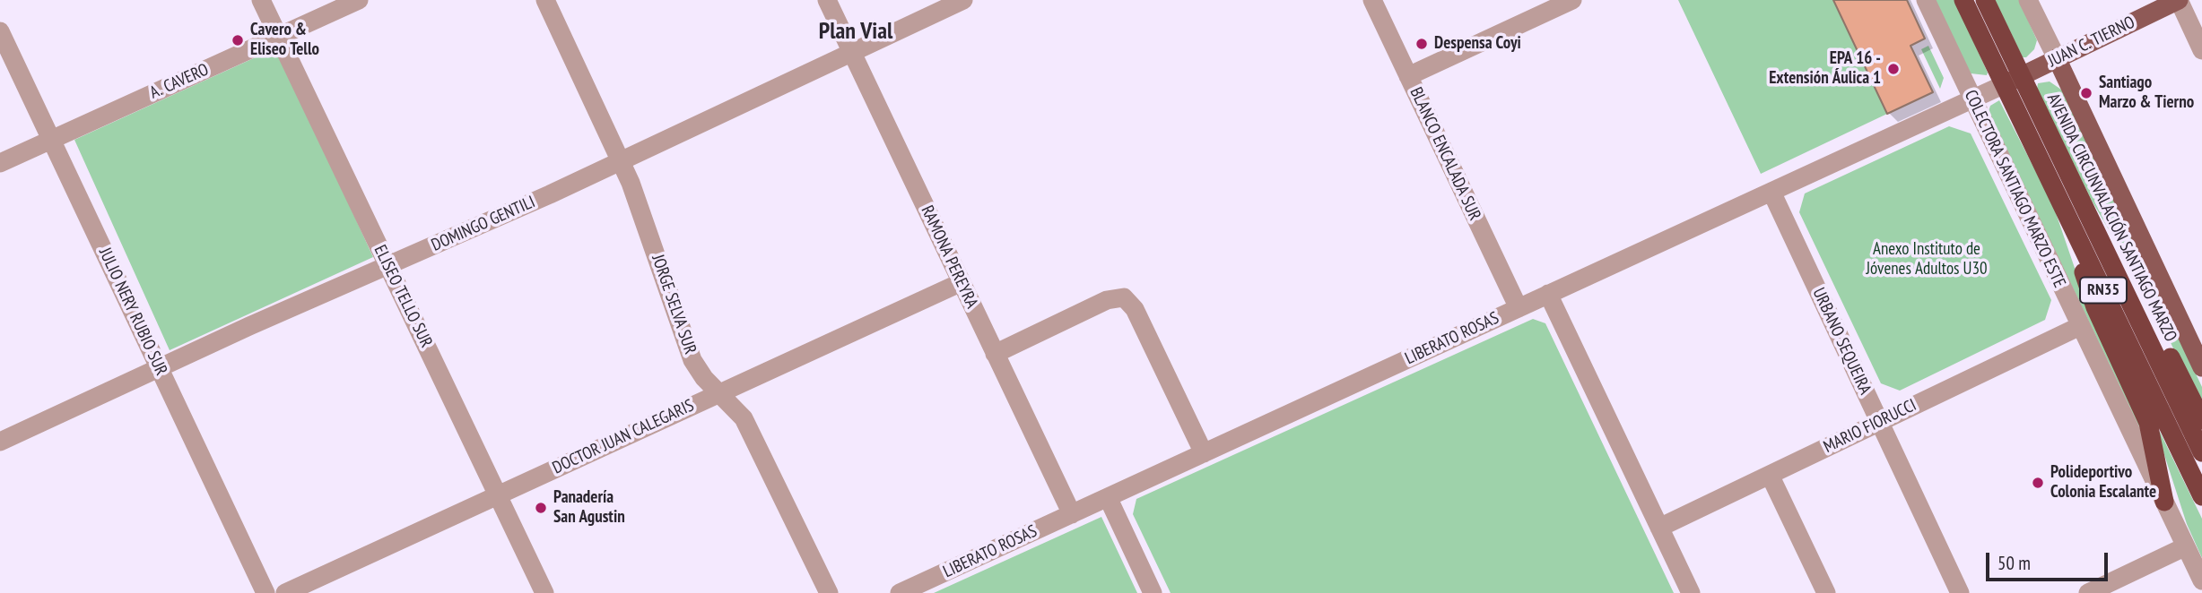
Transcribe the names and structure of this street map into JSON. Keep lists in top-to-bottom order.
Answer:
{
  "streets": {
    "highway": ["AVENIDA CIRCUNVALACIÓN SANTIAGO MARZO", "RN35"],
    "main road": ["JUAN C. TIERNO"],
    "street": [
      "A. CAVERO",
      "BLANCO ENCALADA SUR",
      "COLECTORA SANTIAGO MARZO ESTE",
      "DOMINGO GENTILI",
      "RAMONA PEREYRA",
      "ELISEO TELLO SUR",
      "JORGE SELVA SUR",
      "JULIO NERY RUBIO SUR",
      "LIBERATO ROSAS",
      "URBANO SEQUEIRA",
      "MARIO FIORUCCI",
      "DOCTOR JUAN CALEGARIS"
    ]
  },
  "crossings": [
    ["JUAN C. TIERNO", "AVENIDA CIRCUNVALACIÓN SANTIAGO MARZO"],
    ["JUAN C. TIERNO", "LIBERATO ROSAS"],
    ["A. CAVERO", "ELISEO TELLO SUR"],
    ["A. CAVERO", "JULIO NERY RUBIO SUR"],
    ["BLANCO ENCALADA SUR", "LIBERATO ROSAS"],
    ["COLECTORA SANTIAGO MARZO ESTE", "LIBERATO ROSAS"],
    ["COLECTORA SANTIAGO MARZO ESTE", "MARIO FIORUCCI"],
    ["AVENIDA CIRCUNVALACIÓN SANTIAGO MARZO", "LIBERATO ROSAS"],
    ["DOMINGO GENTILI", "RAMONA PEREYRA"],
    ["DOMINGO GENTILI", "ELISEO TELLO SUR"],
    ["DOMINGO GENTILI", "JORGE SELVA SUR"],
    ["DOMINGO GENTILI", "JULIO NERY RUBIO SUR"],
    ["RAMONA PEREYRA", "LIBERATO ROSAS"],
    ["RAMONA PEREYRA", "DOCTOR JUAN CALEGARIS"],
    ["ELISEO TELLO SUR", "DOCTOR JUAN CALEGARIS"],
    ["JORGE SELVA SUR", "DOCTOR JUAN CALEGARIS"],
    ["LIBERATO ROSAS", "URBANO SEQUEIRA"],
    ["URBANO SEQUEIRA", "MARIO FIORUCCI"]
  ],
  "districts": ["Plan Vial"],
  "parks": ["Anexo Instituto de Jóvenes Adultos U30"],
  "places": [
    "Cavero & Eliseo Tello",
    "Despensa Coyi",
    "EPA 16 - Extensión Áulica 1",
    "Santiago Marzo & Tierno",
    "Polideportivo Colonia Escalante",
    "Panadería San Agustin"
  ],
  "scale_bar": "50 m"
}
